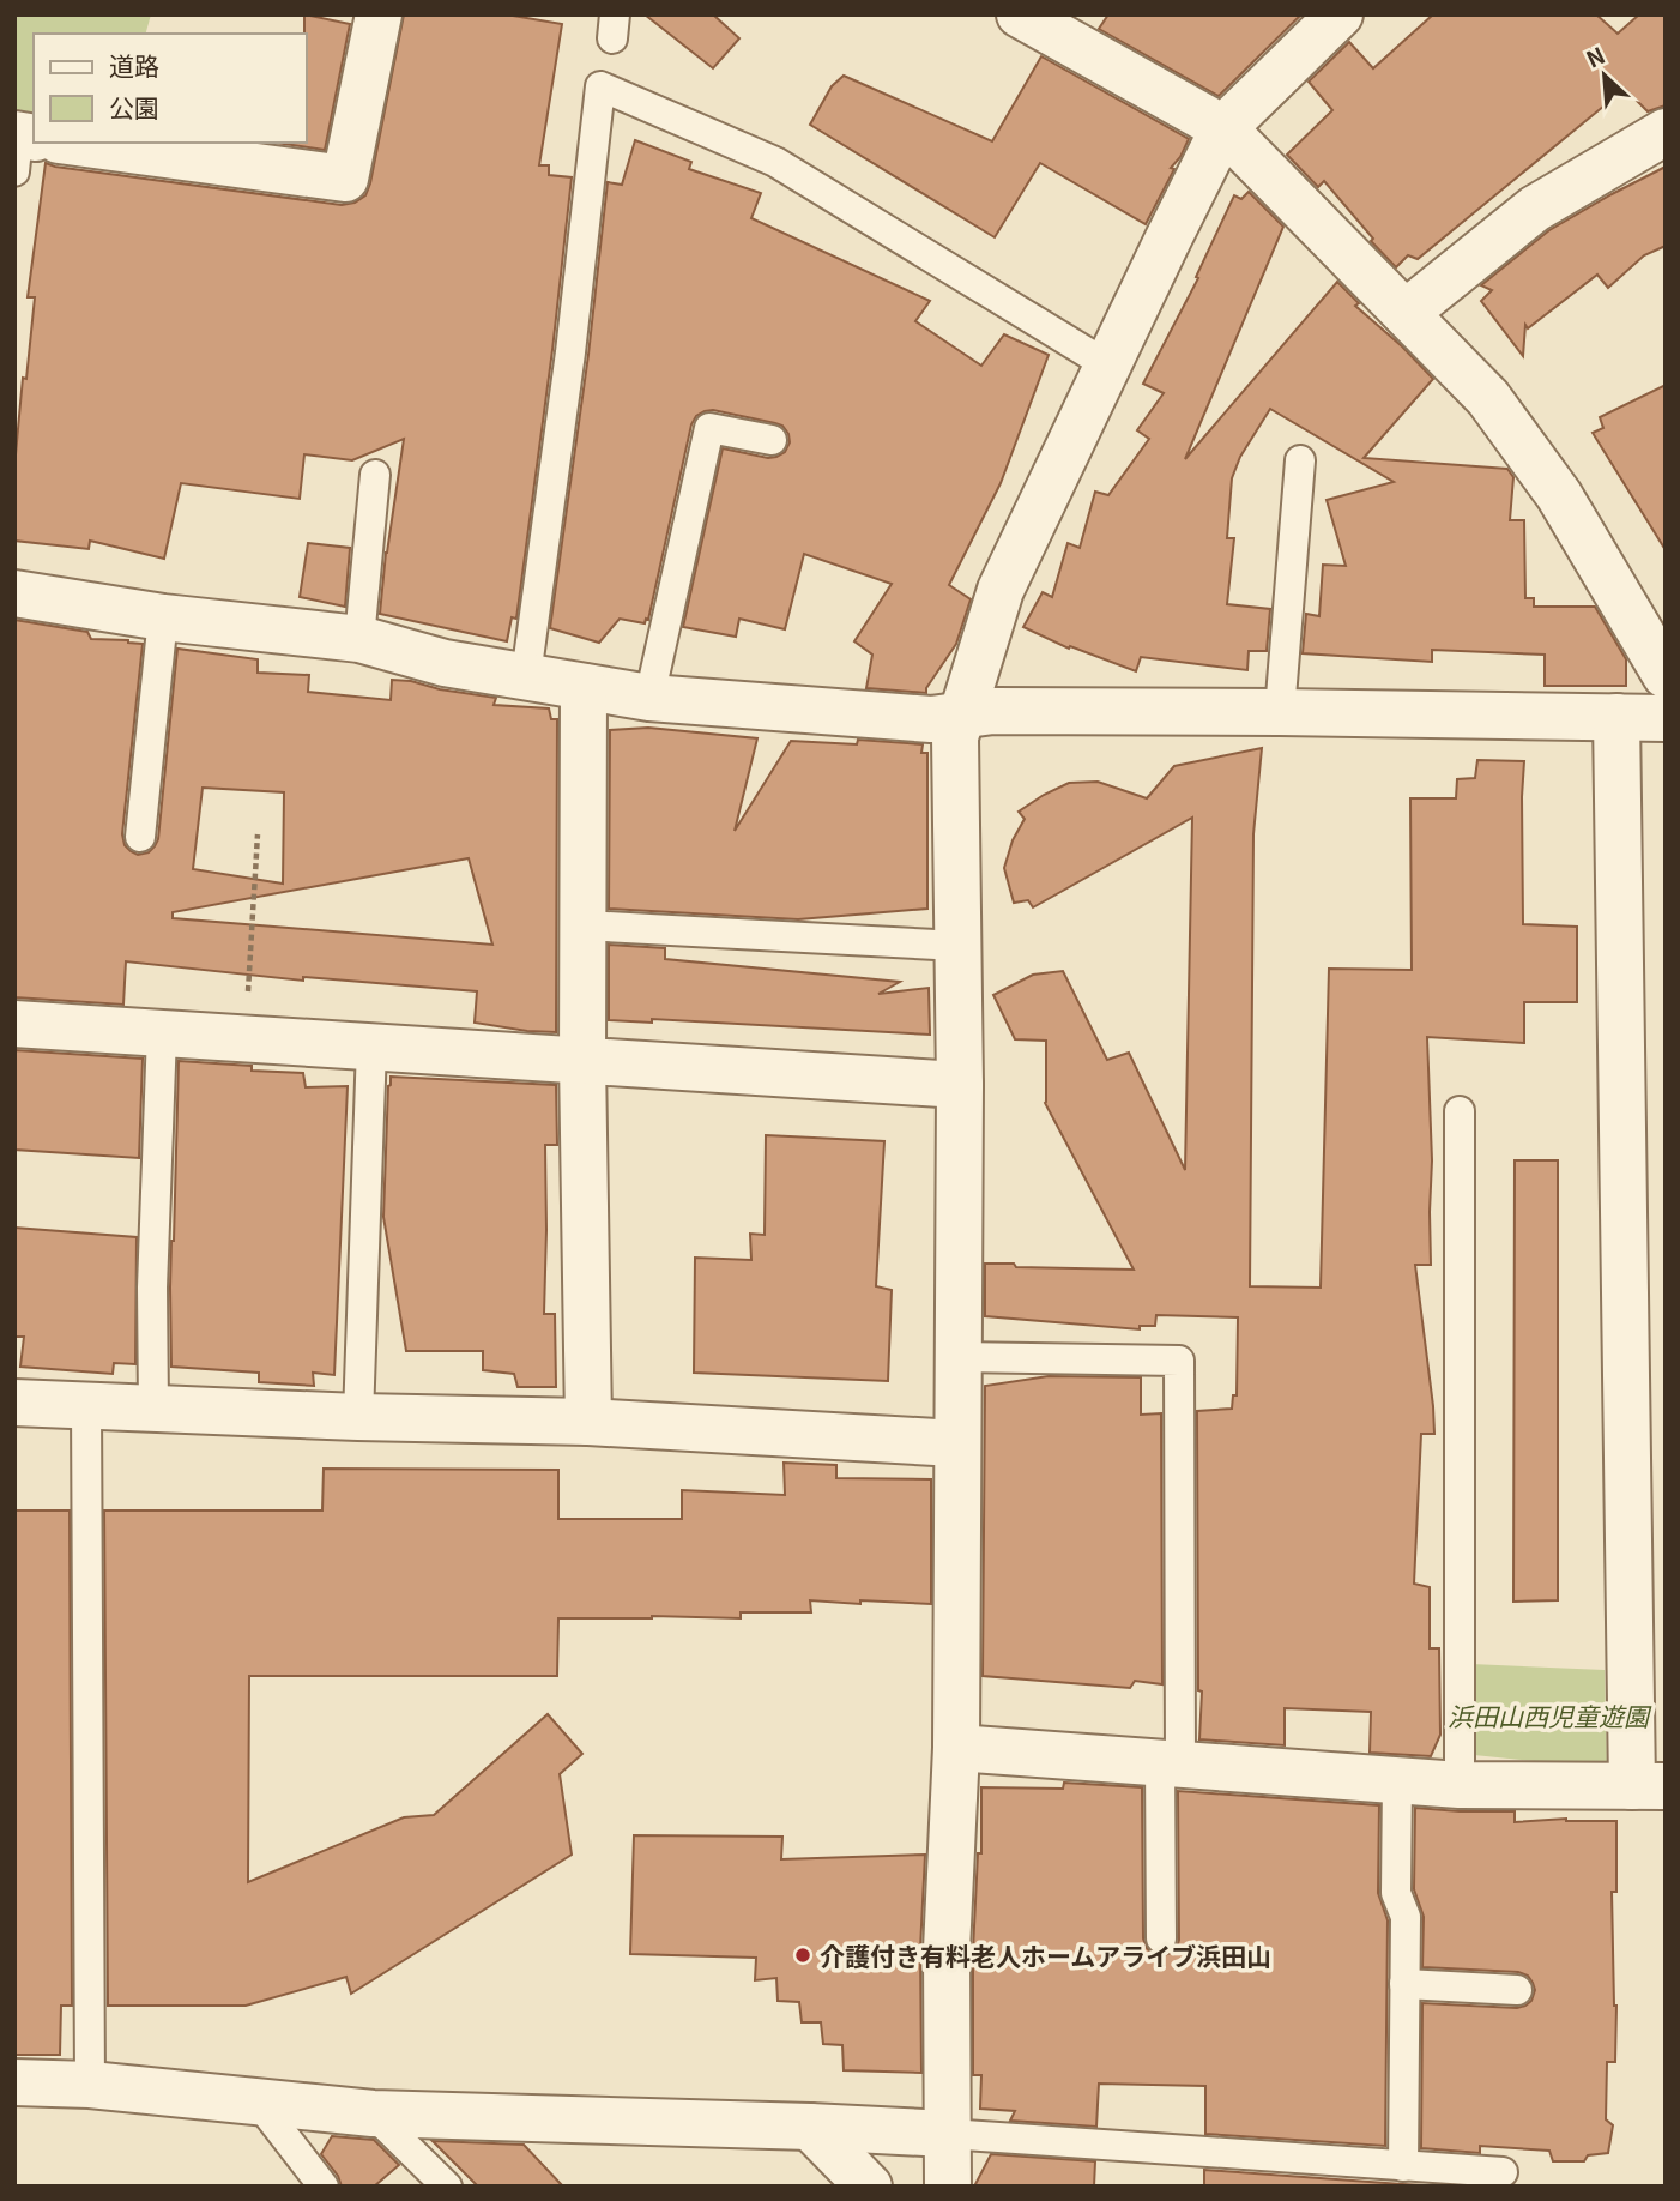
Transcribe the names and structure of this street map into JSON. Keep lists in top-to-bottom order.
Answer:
{
  "parks": ["浜田山西児童遊園"],
  "places": ["介護付き有料老人ホームアライブ浜田山"],
  "legend": ["道路", "公園"],
  "north": "top left"
}
